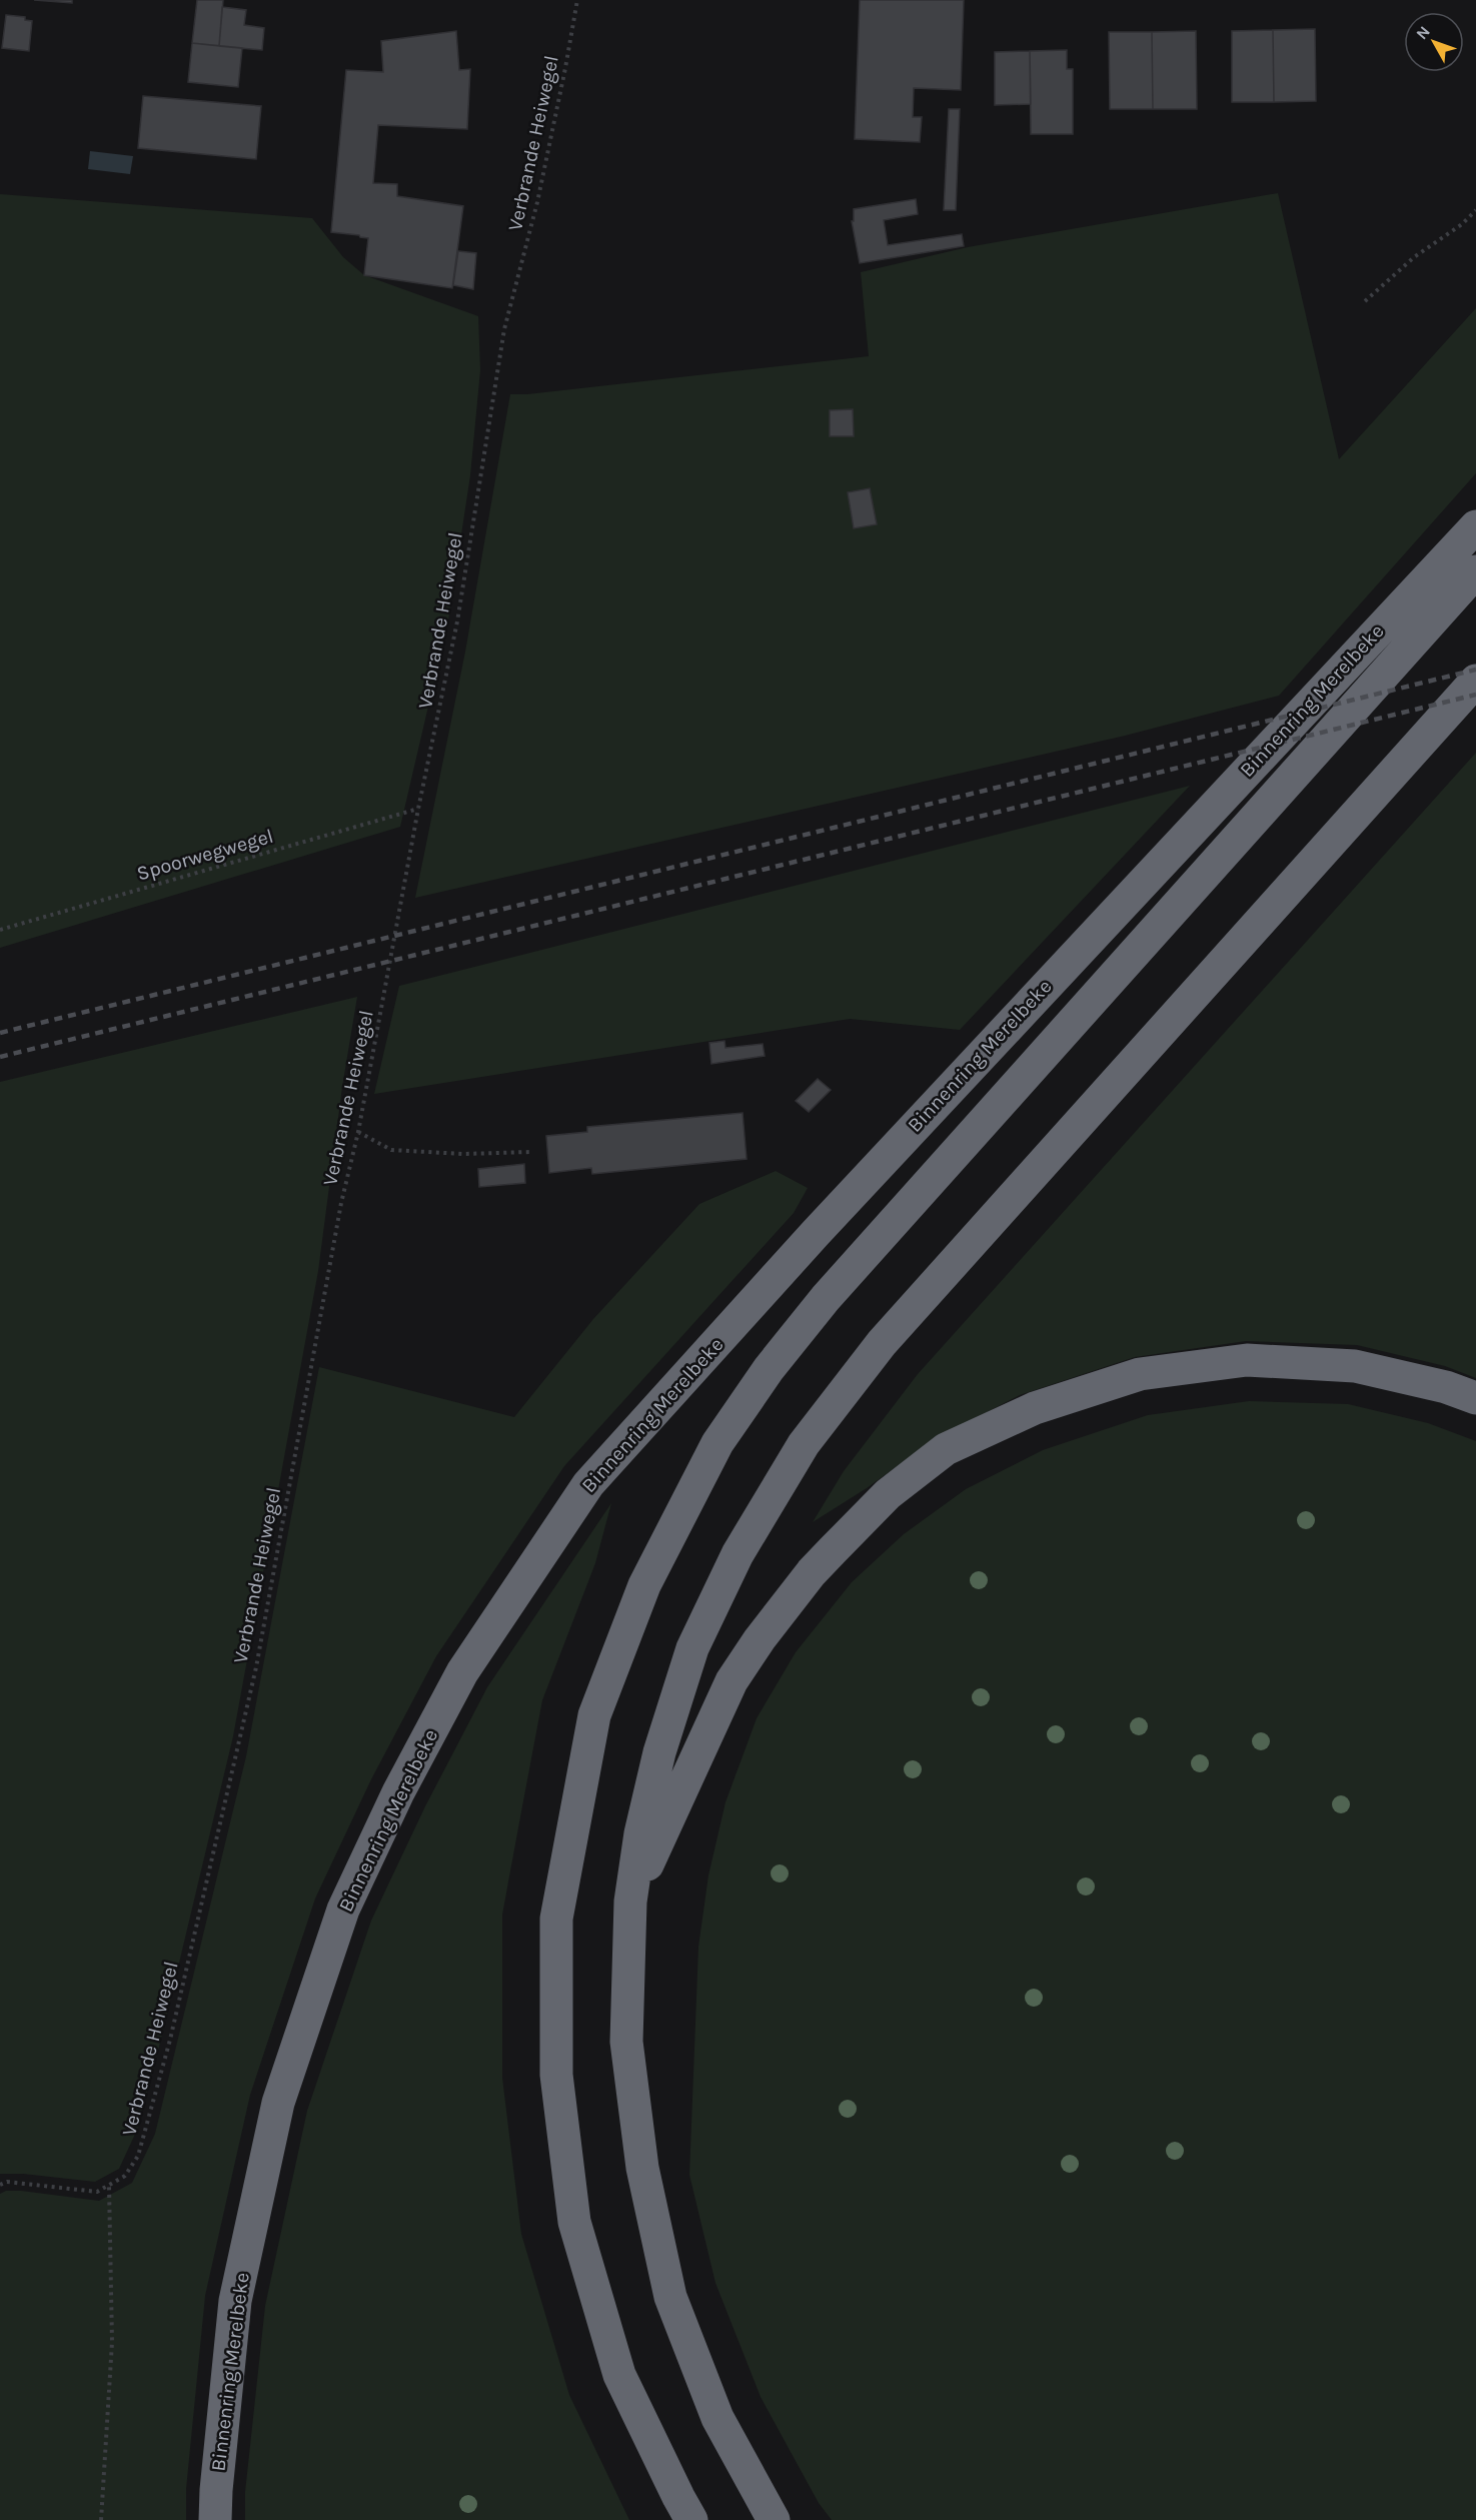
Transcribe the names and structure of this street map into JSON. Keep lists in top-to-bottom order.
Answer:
{
  "streets": {
    "highway": ["Binnenring Merelbeke"],
    "path": ["Verbrande Heiwegel", "Spoorwegwegel"]
  },
  "crossings": [
    ["Verbrande Heiwegel", "Spoorwegwegel"]
  ],
  "north": "top left"
}
